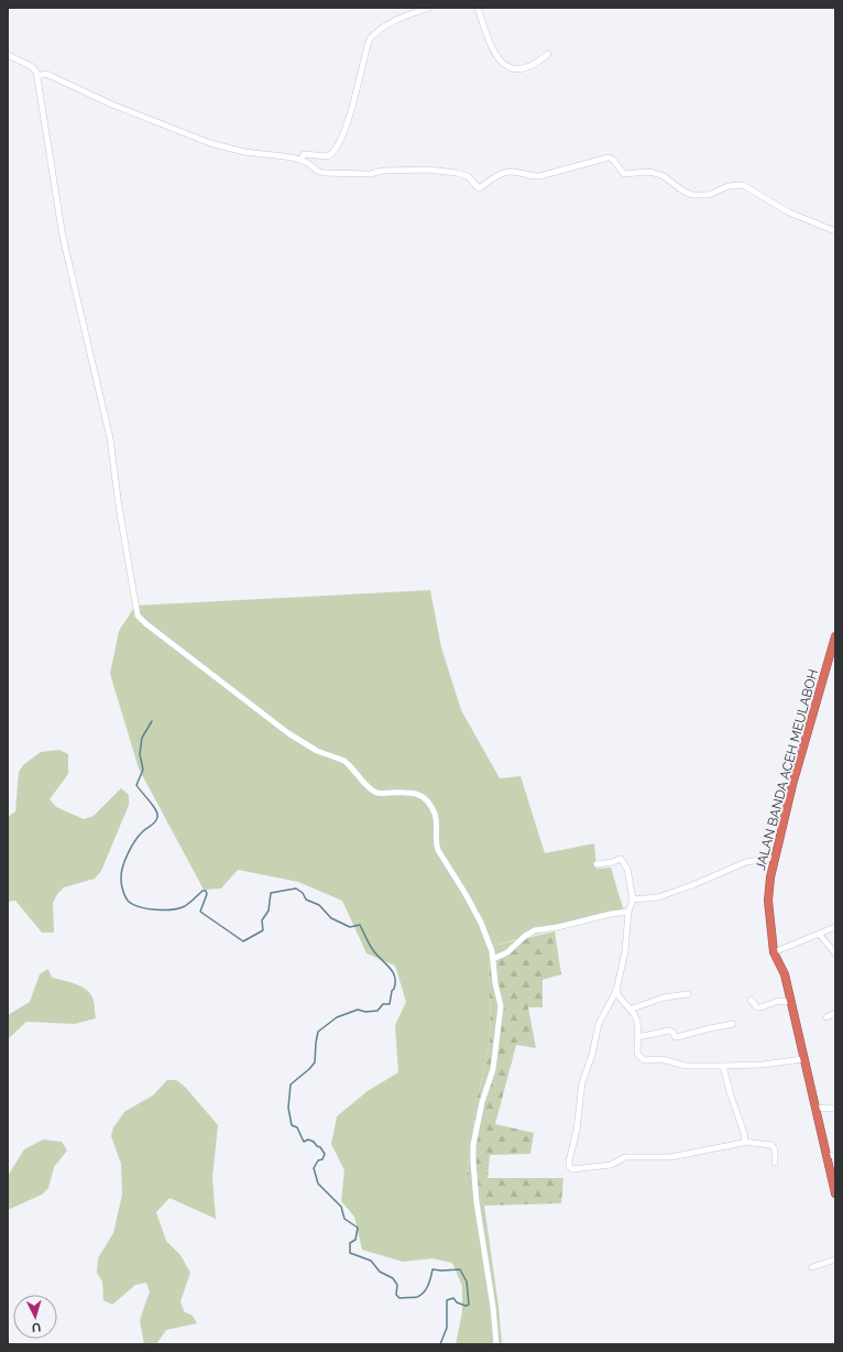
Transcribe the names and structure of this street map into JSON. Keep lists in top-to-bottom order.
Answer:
{
  "streets": {
    "highway": ["JALAN BANDA ACEH MEULABOH"]
  },
  "north": "bottom"
}
